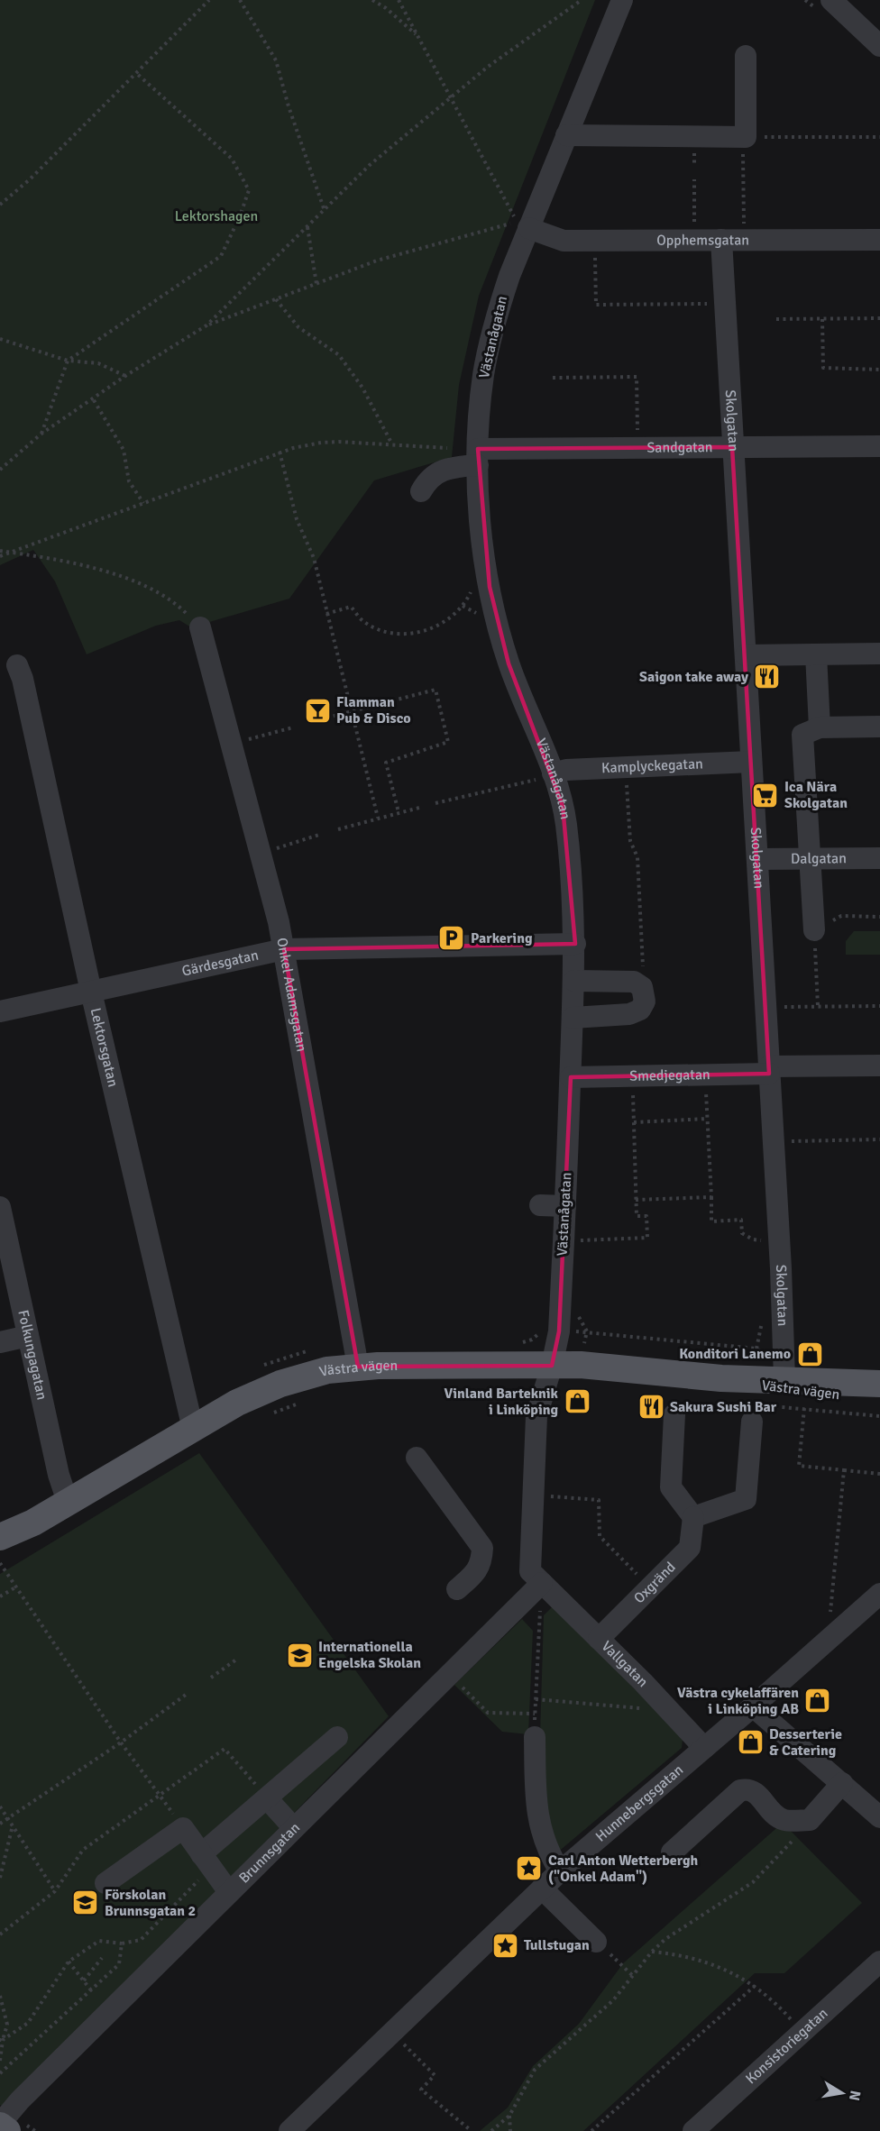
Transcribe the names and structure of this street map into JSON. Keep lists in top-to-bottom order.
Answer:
{
  "streets": {
    "main road": ["Västra vägen"],
    "street": [
      "Opphemsgatan",
      "Västanågatan",
      "Skolgatan",
      "Sandgatan",
      "Kamplyckegatan",
      "Dalgatan",
      "Gärdesgatan",
      "Onkel Adamsgatan",
      "Lektorsgatan",
      "Smedjegatan",
      "Folkungagatan",
      "Oxgränd",
      "Vallgatan",
      "Hunnebergsgatan",
      "Brunnsgatan",
      "Konsistoriegatan"
    ]
  },
  "crossings": [
    ["Opphemsgatan", "Västanågatan"],
    ["Opphemsgatan", "Skolgatan"],
    ["Västanågatan", "Sandgatan"],
    ["Västanågatan", "Kamplyckegatan"],
    ["Västanågatan", "Gärdesgatan"],
    ["Västanågatan", "Smedjegatan"],
    ["Västanågatan", "Västra vägen"],
    ["Västanågatan", "Vallgatan"],
    ["Västanågatan", "Brunnsgatan"],
    ["Skolgatan", "Sandgatan"],
    ["Skolgatan", "Kamplyckegatan"],
    ["Skolgatan", "Dalgatan"],
    ["Skolgatan", "Smedjegatan"],
    ["Skolgatan", "Västra vägen"],
    ["Gärdesgatan", "Onkel Adamsgatan"],
    ["Gärdesgatan", "Lektorsgatan"],
    ["Onkel Adamsgatan", "Västra vägen"],
    ["Lektorsgatan", "Västra vägen"],
    ["Folkungagatan", "Västra vägen"],
    ["Oxgränd", "Vallgatan"],
    ["Vallgatan", "Hunnebergsgatan"],
    ["Vallgatan", "Brunnsgatan"]
  ],
  "parks": ["Lektorshagen"],
  "places": {
    "restaurant": ["Saigon take away", "Sakura Sushi Bar"],
    "bar": ["Flamman Pub & Disco"],
    "supermarket": ["Ica Nära Skolgatan"],
    "parking": ["Parkering"],
    "shop": [
      "Konditori Lanemo",
      "Vinland Barteknik i Linköping",
      "Västra cykelaffären i Linköping AB",
      "Desserterie & Catering"
    ],
    "school or university": ["Internationella Engelska Skolan", "Förskolan Brunnsgatan 2"],
    "place": ["Carl Anton Wetterbergh (\"Onkel Adam\")", "Tullstugan"]
  },
  "north": "right"
}
